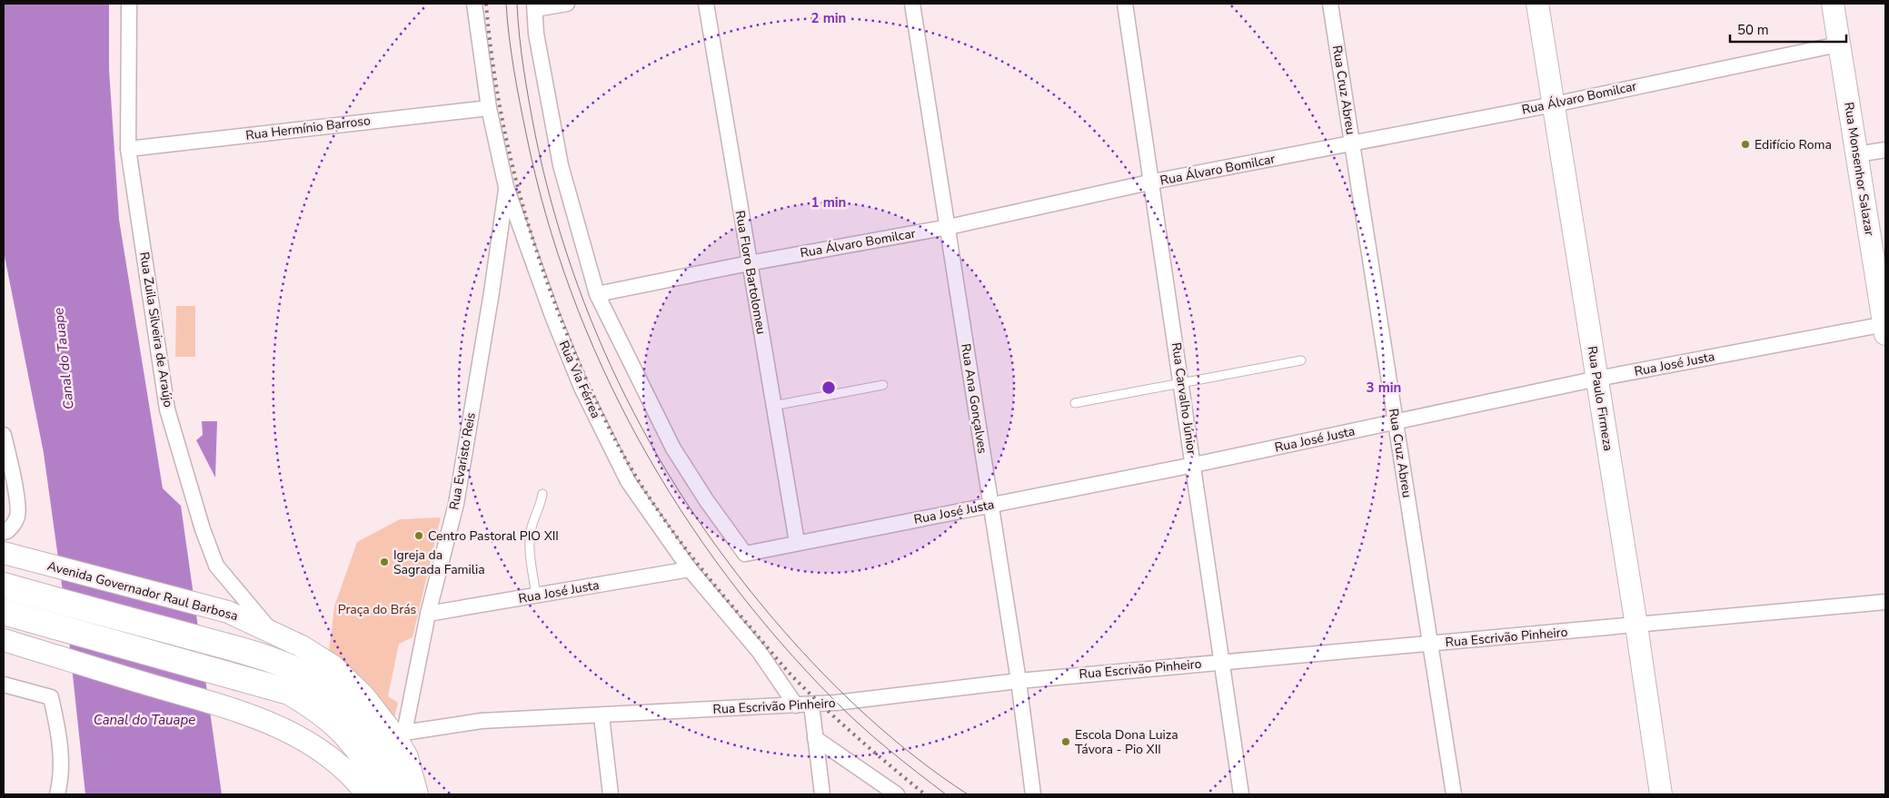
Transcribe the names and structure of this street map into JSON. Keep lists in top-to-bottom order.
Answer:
{
  "streets": {
    "street": [
      "Rua Cruz Abreu",
      "Rua Álvaro Bomilcar",
      "Rua Hermínio Barroso",
      "Rua Monsenhor Salazar",
      "Rua Floro Bartolomeu",
      "Rua Zuila Silveira de Araújo",
      "Rua José Justa",
      "Rua Via Férrea",
      "Rua Ana Gonçalves",
      "Rua Carvalho Júnior",
      "Rua Paulo Firmeza",
      "Rua Evaristo Reis",
      "Avenida Governador Raul Barbosa",
      "Rua Escrivão Pinheiro"
    ]
  },
  "crossings": [
    ["Rua Cruz Abreu", "Rua Álvaro Bomilcar"],
    ["Rua Cruz Abreu", "Rua José Justa"],
    ["Rua Cruz Abreu", "Rua Escrivão Pinheiro"],
    ["Rua Álvaro Bomilcar", "Rua Monsenhor Salazar"],
    ["Rua Álvaro Bomilcar", "Rua Floro Bartolomeu"],
    ["Rua Álvaro Bomilcar", "Rua José Justa"],
    ["Rua Álvaro Bomilcar", "Rua Ana Gonçalves"],
    ["Rua Álvaro Bomilcar", "Rua Carvalho Júnior"],
    ["Rua Álvaro Bomilcar", "Rua Paulo Firmeza"],
    ["Rua Hermínio Barroso", "Rua Zuila Silveira de Araújo"],
    ["Rua Hermínio Barroso", "Rua Via Férrea"],
    ["Rua Monsenhor Salazar", "Rua José Justa"],
    ["Rua Floro Bartolomeu", "Rua José Justa"],
    ["Rua Zuila Silveira de Araújo", "Avenida Governador Raul Barbosa"],
    ["Rua José Justa", "Rua Via Férrea"],
    ["Rua José Justa", "Rua Ana Gonçalves"],
    ["Rua José Justa", "Rua Carvalho Júnior"],
    ["Rua José Justa", "Rua Paulo Firmeza"],
    ["Rua José Justa", "Rua Evaristo Reis"],
    ["Rua Via Férrea", "Rua Evaristo Reis"],
    ["Rua Via Férrea", "Rua Escrivão Pinheiro"],
    ["Rua Ana Gonçalves", "Rua Escrivão Pinheiro"],
    ["Rua Carvalho Júnior", "Rua Escrivão Pinheiro"],
    ["Rua Paulo Firmeza", "Rua Escrivão Pinheiro"],
    ["Rua Evaristo Reis", "Avenida Governador Raul Barbosa"],
    ["Rua Evaristo Reis", "Rua Escrivão Pinheiro"],
    ["Avenida Governador Raul Barbosa", "Rua Escrivão Pinheiro"]
  ],
  "water": ["Canal do Tauape"],
  "parks": ["Praça do Brás"],
  "places": [
    "Edifício Roma",
    "Centro Pastoral PIO XII",
    "Igreja da Sagrada Familia",
    "Escola Dona Luiza Távora - Pio XII"
  ],
  "scale_bar": "50 m",
  "rings": ["2 min", "1 min", "3 min"]
}
